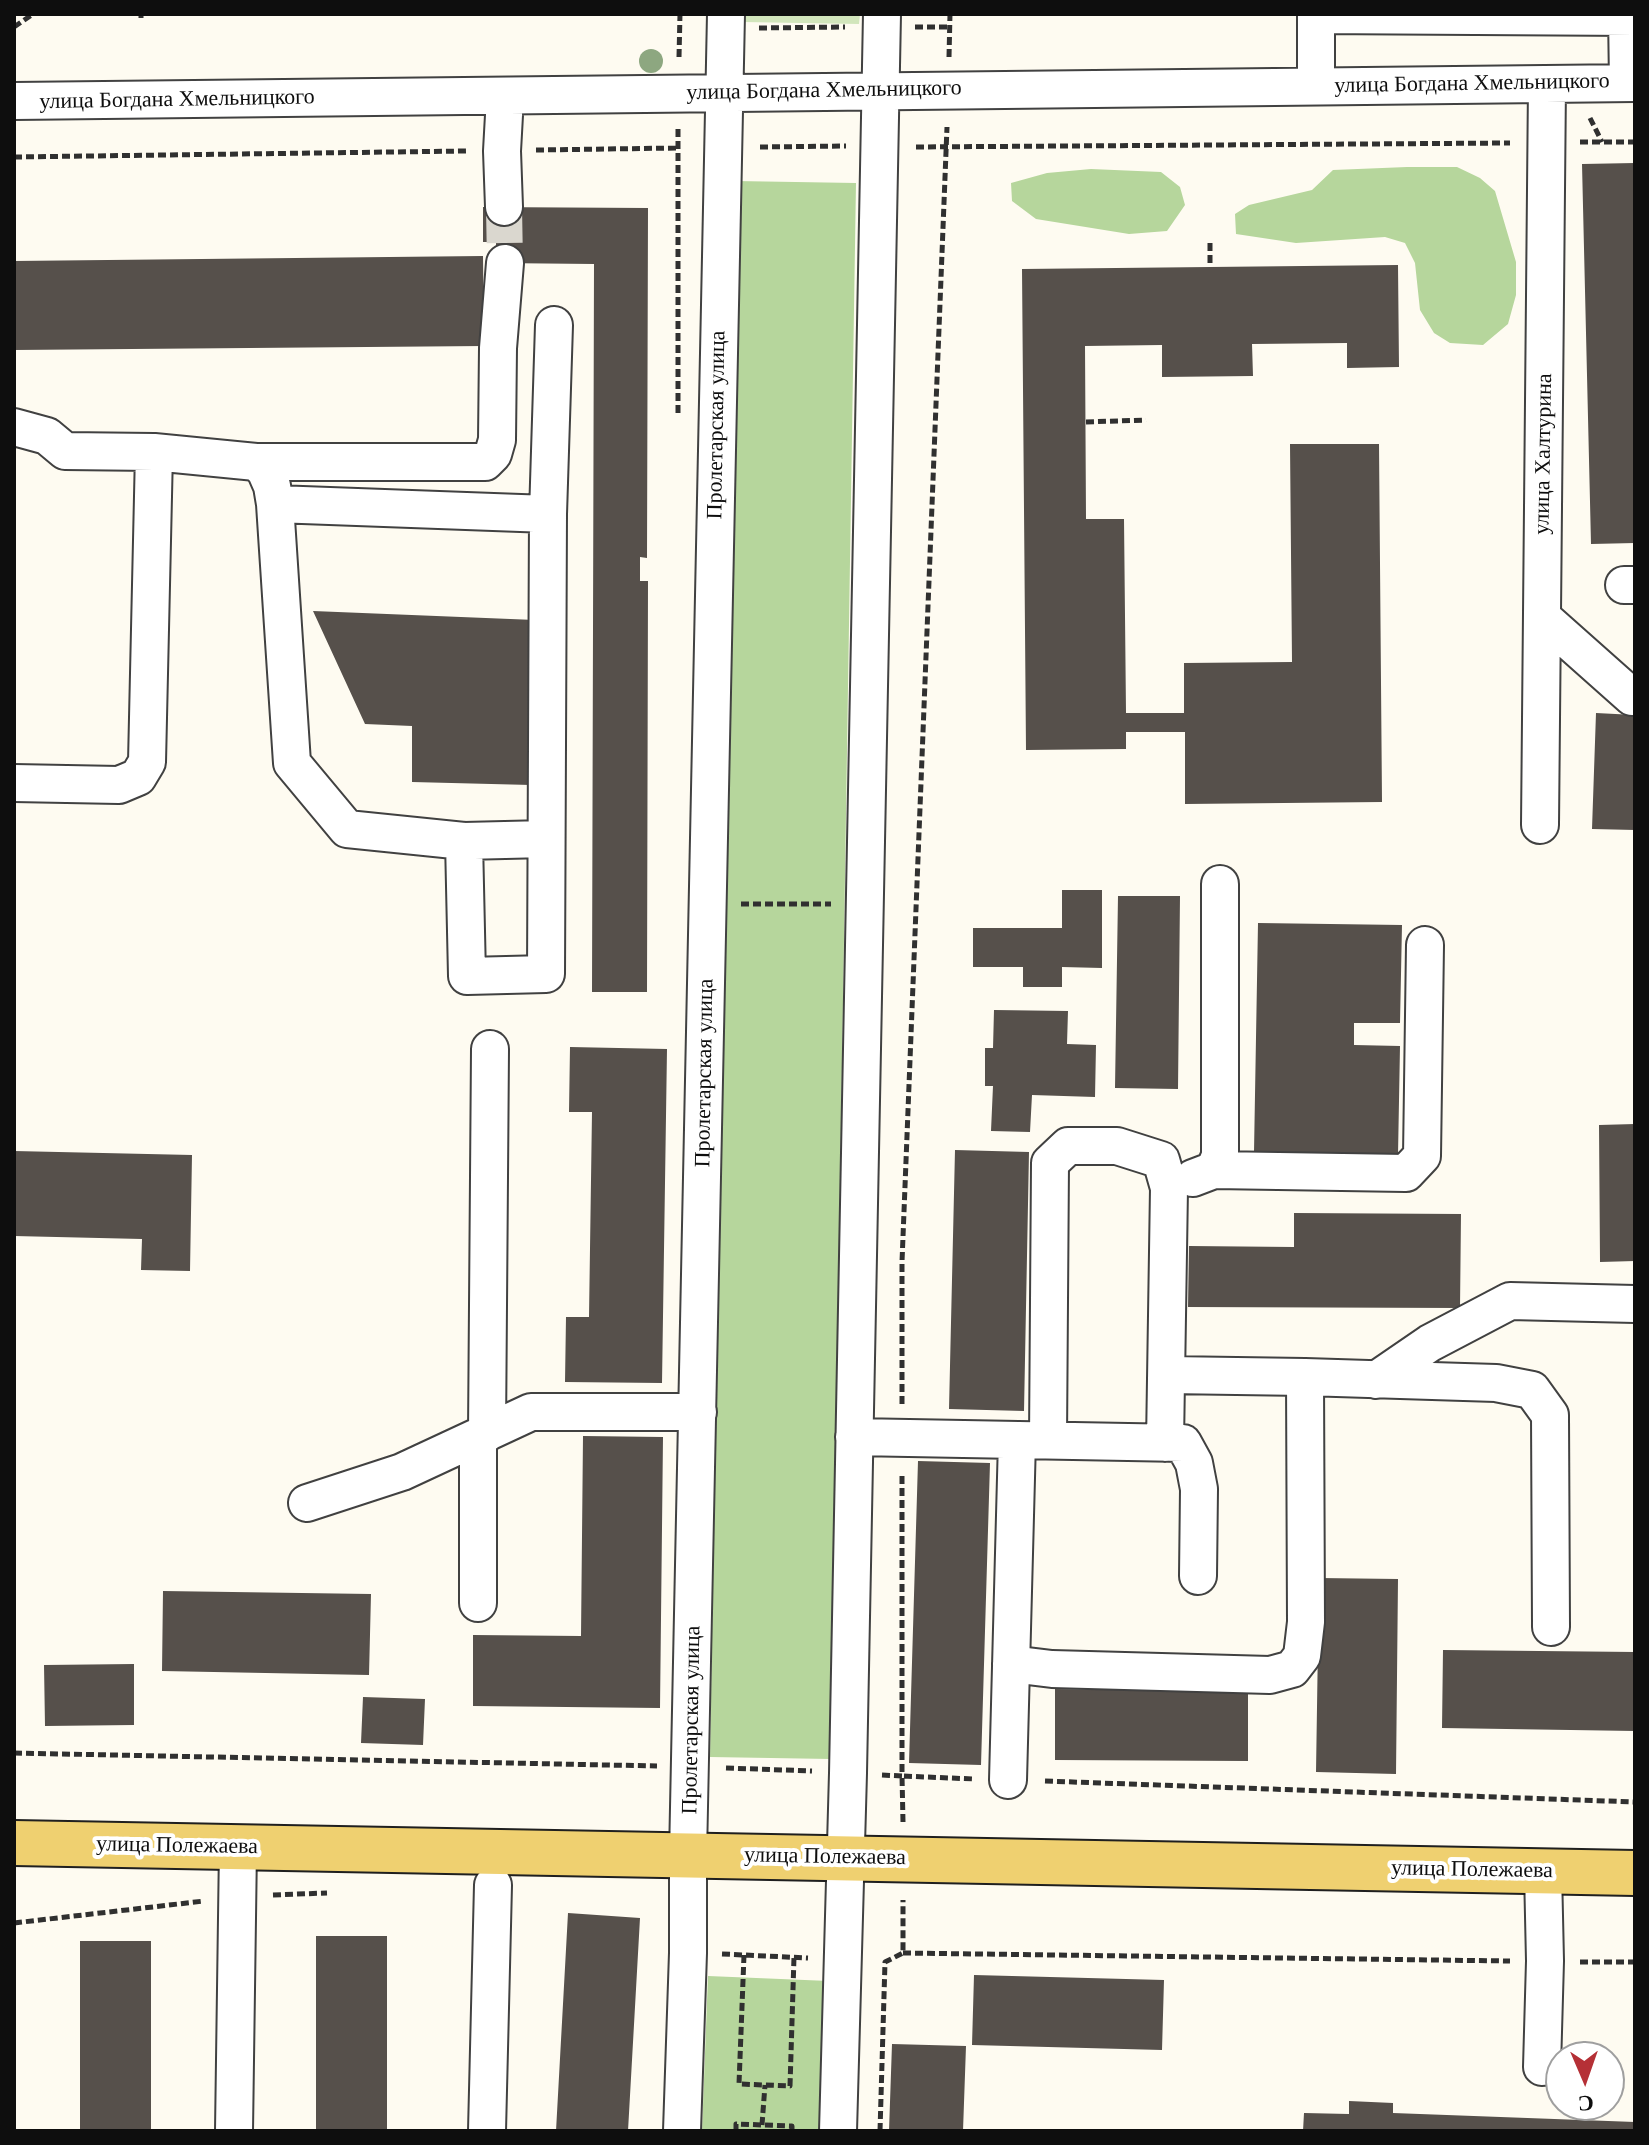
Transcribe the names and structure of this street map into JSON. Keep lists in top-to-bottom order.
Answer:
{
  "streets": {
    "main road": ["улица Полежаева"],
    "street": ["улица Богдана Хмельницкого", "Пролетарская улица", "улица Халтурина"]
  },
  "crossings": [
    ["улица Богдана Хмельницкого", "Пролетарская улица"],
    ["улица Богдана Хмельницкого", "улица Халтурина"],
    ["Пролетарская улица", "улица Полежаева"]
  ],
  "north": "bottom"
}
